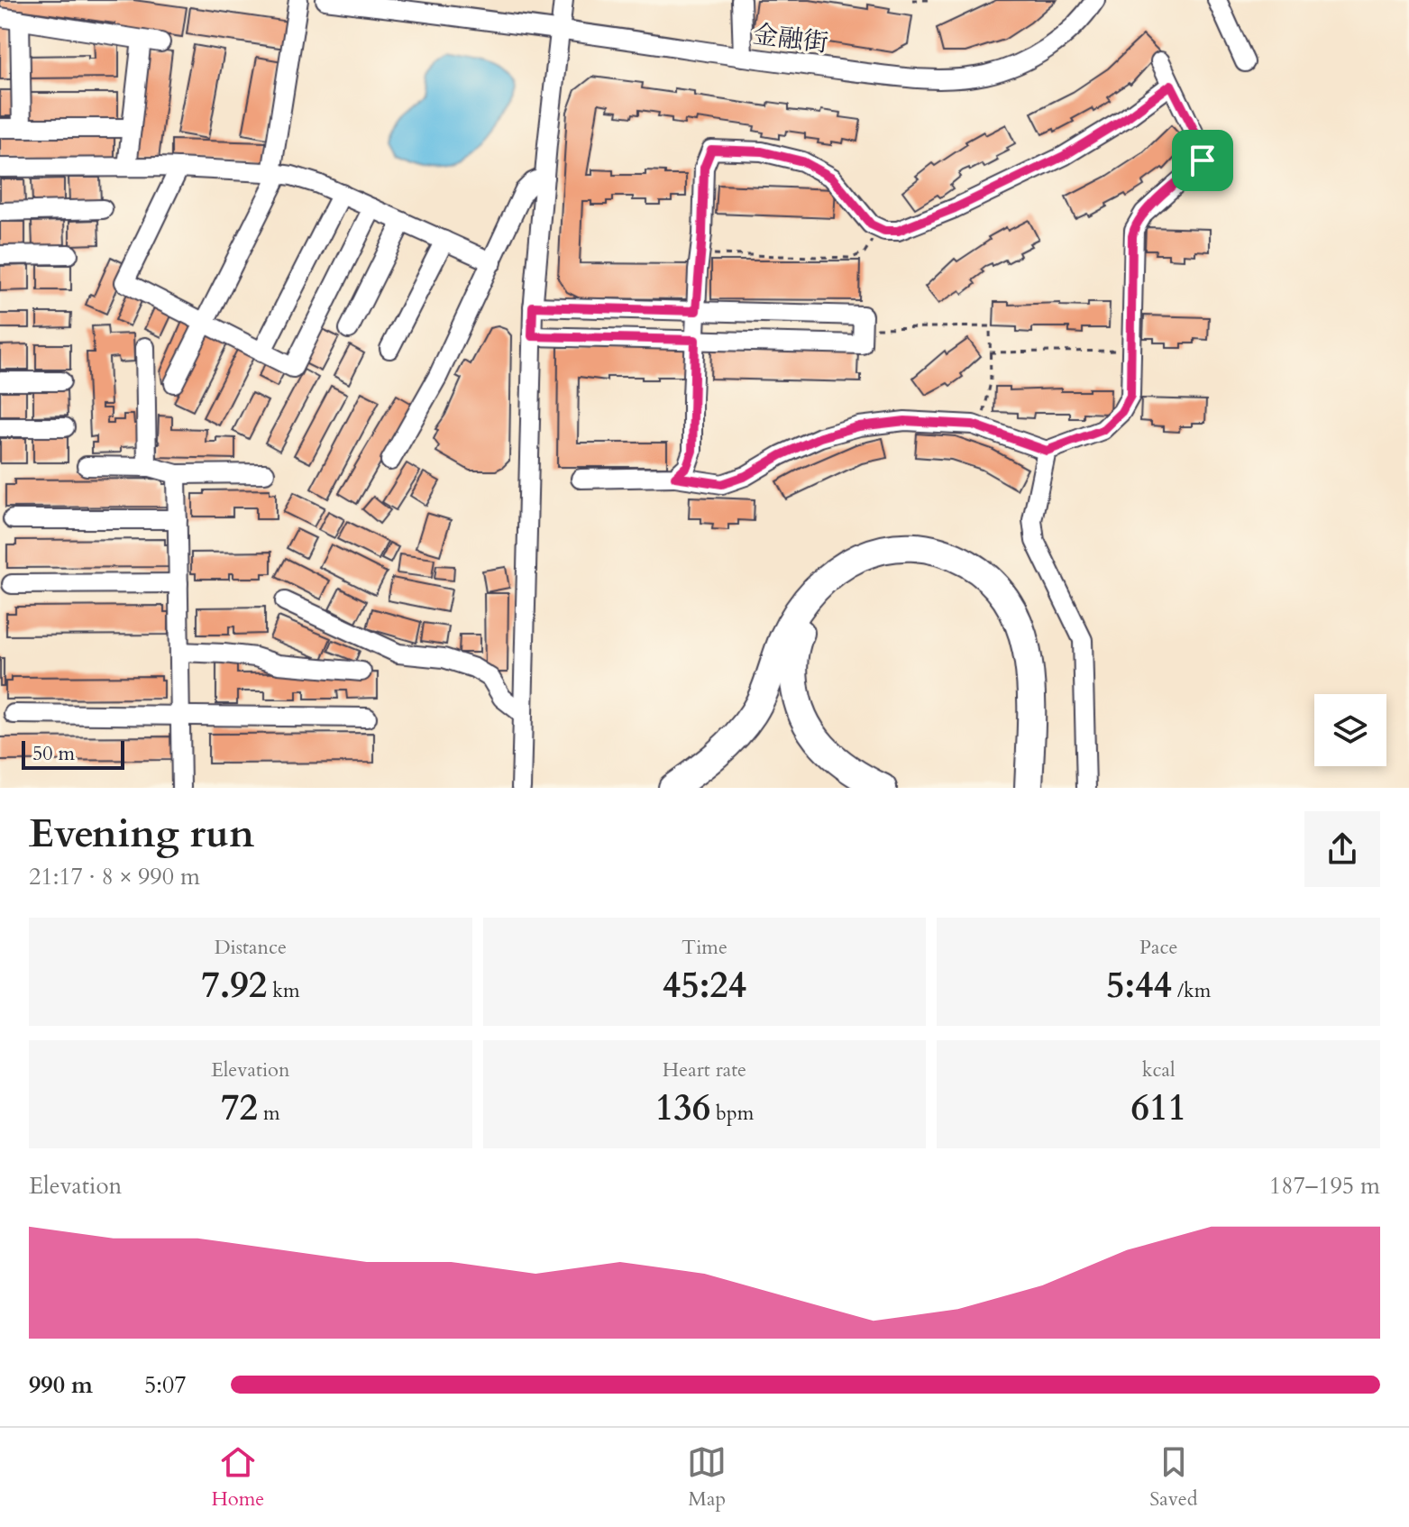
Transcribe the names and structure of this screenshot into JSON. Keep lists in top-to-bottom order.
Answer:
{
  "streets": {
    "street": ["金融街"]
  },
  "scale_bar": "50 m",
  "page": {
    "scale": "50 m",
    "heading": ["Evening run", "21:17 · 8 × 990 m"],
    "stats": [
      ["Distance", "7.92 km"],
      ["Time", "45:24"],
      ["Pace", "5:44 /km"],
      ["Elevation", "72 m"],
      ["Heart rate", "136 bpm"],
      ["kcal", "611"]
    ],
    "chart": ["Elevation", "187–195 m"],
    "list": [
      {
        "name": "990 m",
        "note": "5:07"
      }
    ],
    "tabs": ["Home", "Map", "Saved"]
  }
}
